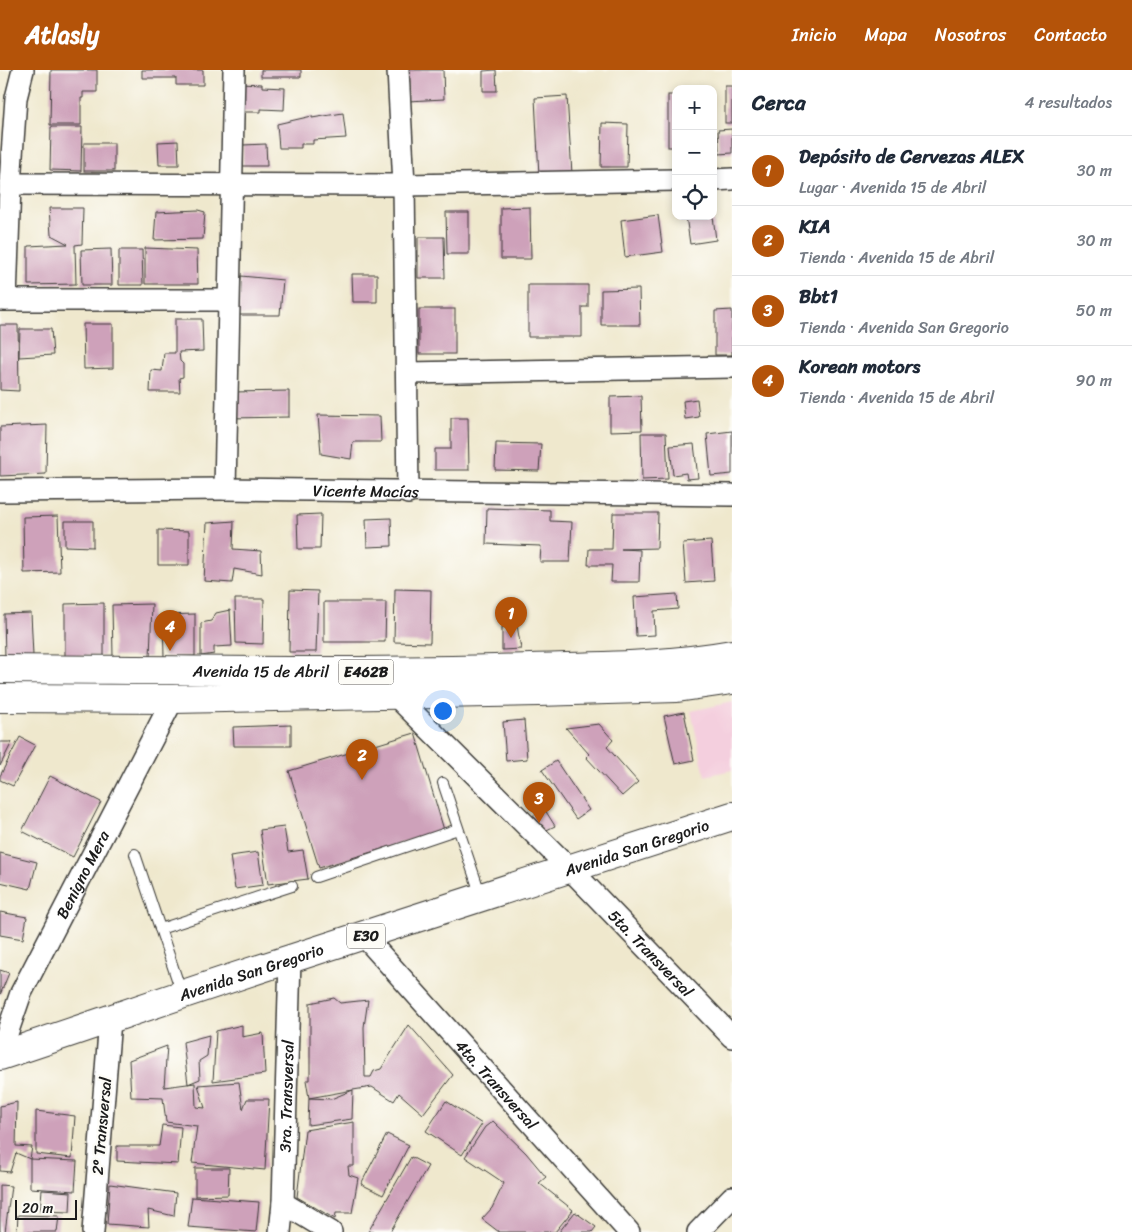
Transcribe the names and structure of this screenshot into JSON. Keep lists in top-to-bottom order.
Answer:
{
  "streets": {
    "main road": [
      "Avenida 15 de Abril",
      "E462B",
      "Avenida San Gregorio",
      "E30"
    ],
    "street": [
      "Vicente Macías",
      "Benigno Mera",
      "5ta. Transversal",
      "4ta. Transversal",
      "3ra. Transversal",
      "2º Transversal"
    ]
  },
  "crossings": [
    ["Avenida 15 de Abril", "Benigno Mera"],
    ["Avenida 15 de Abril", "5ta. Transversal"],
    ["Avenida San Gregorio", "Benigno Mera"],
    ["Avenida San Gregorio", "5ta. Transversal"],
    ["Avenida San Gregorio", "4ta. Transversal"],
    ["Avenida San Gregorio", "3ra. Transversal"],
    ["Avenida San Gregorio", "2º Transversal"]
  ],
  "scale_bar": "20 m",
  "page": {
    "header": "Atlasly",
    "nav": [
      "Inicio",
      "Mapa",
      "Nosotros",
      "Contacto"
    ],
    "heading": ["Cerca", "4 resultados"],
    "map_buttons": ["+", "−"],
    "list": [
      {
        "mark": "1",
        "name": "Depósito de Cervezas ALEX",
        "note": "Lugar · Avenida 15 de Abril",
        "value": "30 m"
      },
      {
        "mark": "2",
        "name": "KIA",
        "note": "Tienda · Avenida 15 de Abril",
        "value": "30 m"
      },
      {
        "mark": "3",
        "name": "Bbt1",
        "note": "Tienda · Avenida San Gregorio",
        "value": "50 m"
      },
      {
        "mark": "4",
        "name": "Korean motors",
        "note": "Tienda · Avenida 15 de Abril",
        "value": "90 m"
      }
    ],
    "pins": [
      "1",
      "4",
      "2",
      "3"
    ],
    "scale": "20 m"
  }
}
